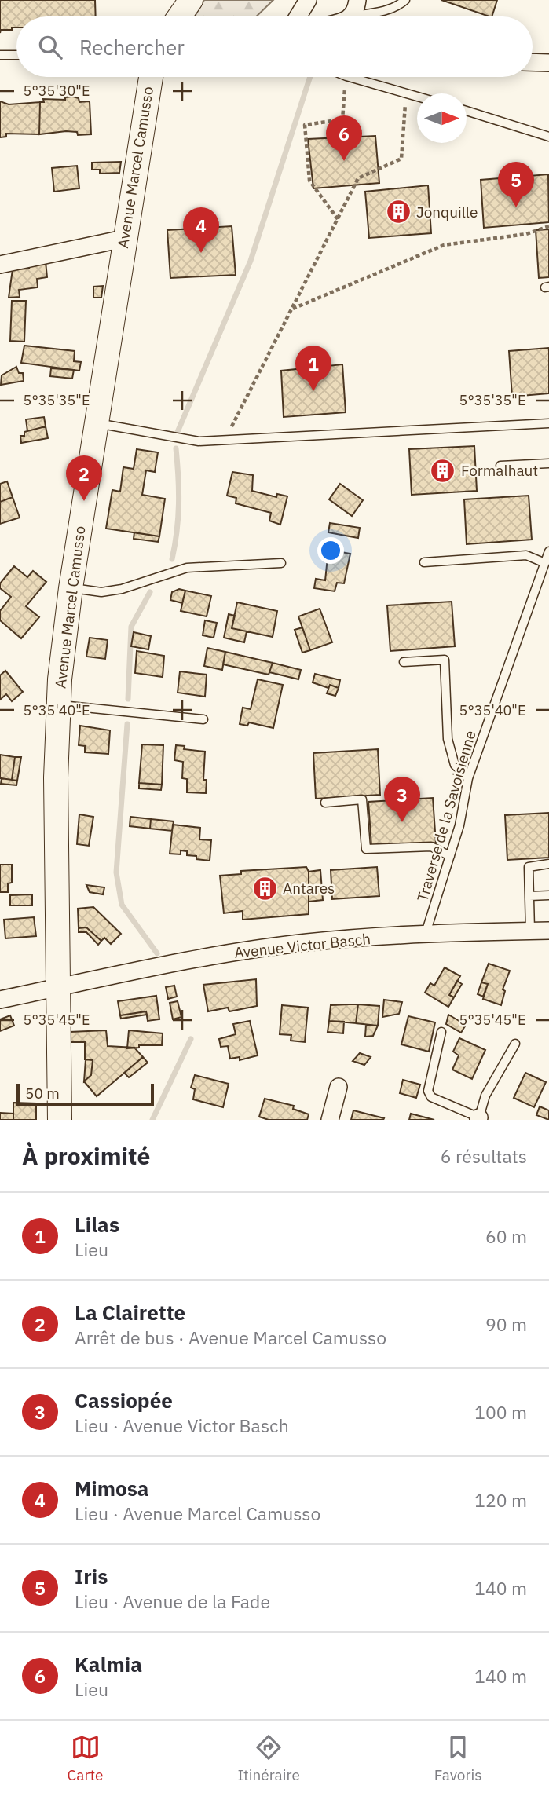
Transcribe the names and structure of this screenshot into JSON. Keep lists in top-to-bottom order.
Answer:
{
  "streets": {
    "street": ["Avenue Marcel Camusso", "Avenue Victor Basch"],
    "lane": ["Traverse de la Savoisienne"]
  },
  "crossings": [
    ["Avenue Marcel Camusso", "Avenue Victor Basch"],
    ["Traverse de la Savoisienne", "Avenue Victor Basch"]
  ],
  "places": {
    "building": ["Jonquille", "Formalhaut", "Antares"]
  },
  "scale_bar": "50 m",
  "north": "right",
  "page": {
    "search": "Rechercher",
    "pins": [
      "6",
      "5",
      "4",
      "1",
      "2",
      "3"
    ],
    "scale": "50 m",
    "heading": ["À proximité", "6 résultats"],
    "list": [
      {
        "mark": "1",
        "name": "Lilas",
        "note": "Lieu",
        "value": "60 m"
      },
      {
        "mark": "2",
        "name": "La Clairette",
        "note": "Arrêt de bus · Avenue Marcel Camusso",
        "value": "90 m"
      },
      {
        "mark": "3",
        "name": "Cassiopée",
        "note": "Lieu · Avenue Victor Basch",
        "value": "100 m"
      },
      {
        "mark": "4",
        "name": "Mimosa",
        "note": "Lieu · Avenue Marcel Camusso",
        "value": "120 m"
      },
      {
        "mark": "5",
        "name": "Iris",
        "note": "Lieu · Avenue de la Fade",
        "value": "140 m"
      },
      {
        "mark": "6",
        "name": "Kalmia",
        "note": "Lieu",
        "value": "140 m"
      }
    ],
    "nav": ["Carte", "Itinéraire", "Favoris"]
  },
  "coordinates": [
    "5°35'30\"E",
    "5°35'35\"E",
    "5°35'40\"E",
    "5°35'45\"E"
  ]
}
